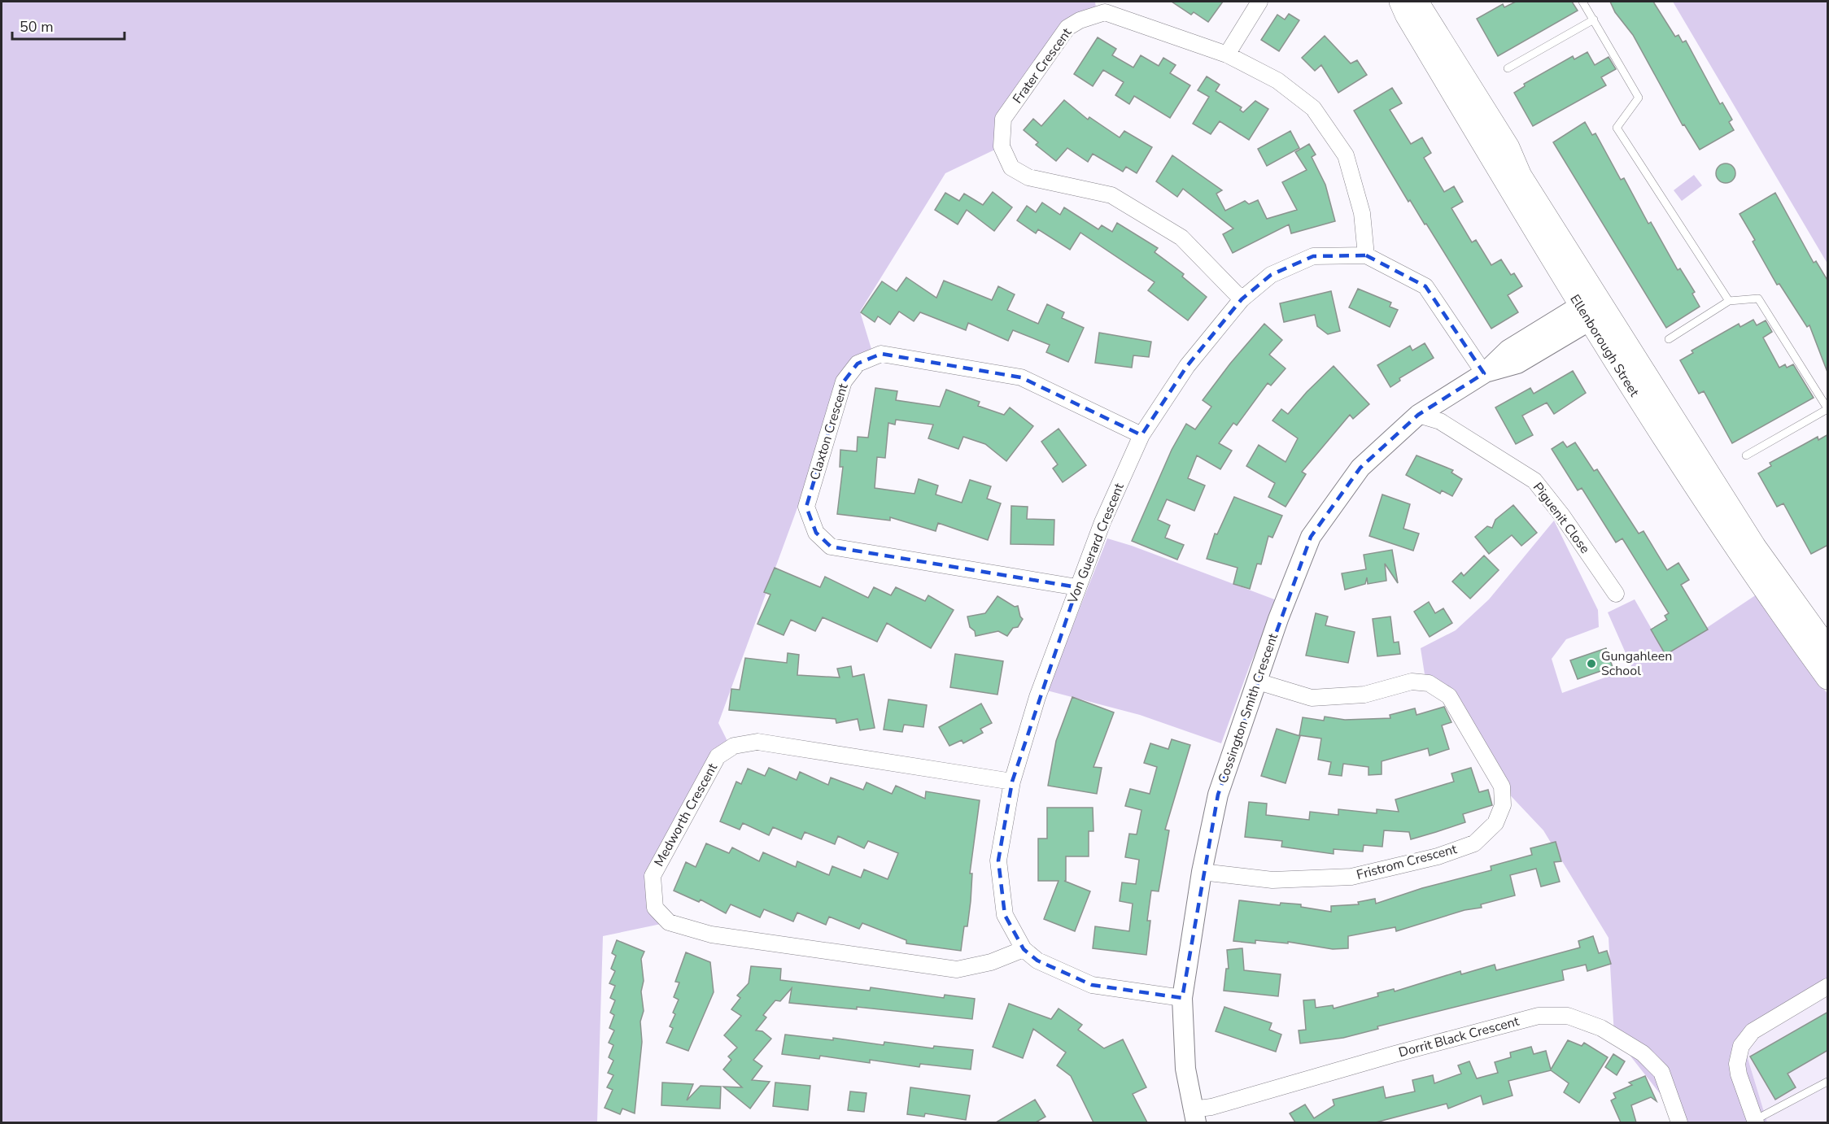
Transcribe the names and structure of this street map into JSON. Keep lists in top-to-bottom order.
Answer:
{
  "streets": {
    "main road": ["Ellenborough Street"],
    "street": [
      "Frater Crescent",
      "Claxton Crescent",
      "Piguenit Close",
      "Von Guerard Crescent",
      "Cossington Smith Crescent",
      "Medworth Crescent",
      "Fristrom Crescent",
      "Dorrit Black Crescent"
    ]
  },
  "crossings": [
    ["Frater Crescent", "Von Guerard Crescent"],
    ["Ellenborough Street", "Cossington Smith Crescent"],
    ["Claxton Crescent", "Von Guerard Crescent"],
    ["Piguenit Close", "Cossington Smith Crescent"],
    ["Von Guerard Crescent", "Cossington Smith Crescent"],
    ["Von Guerard Crescent", "Medworth Crescent"],
    ["Cossington Smith Crescent", "Fristrom Crescent"],
    ["Cossington Smith Crescent", "Dorrit Black Crescent"]
  ],
  "places": ["Gungahleen School"],
  "scale_bar": "50 m"
}
